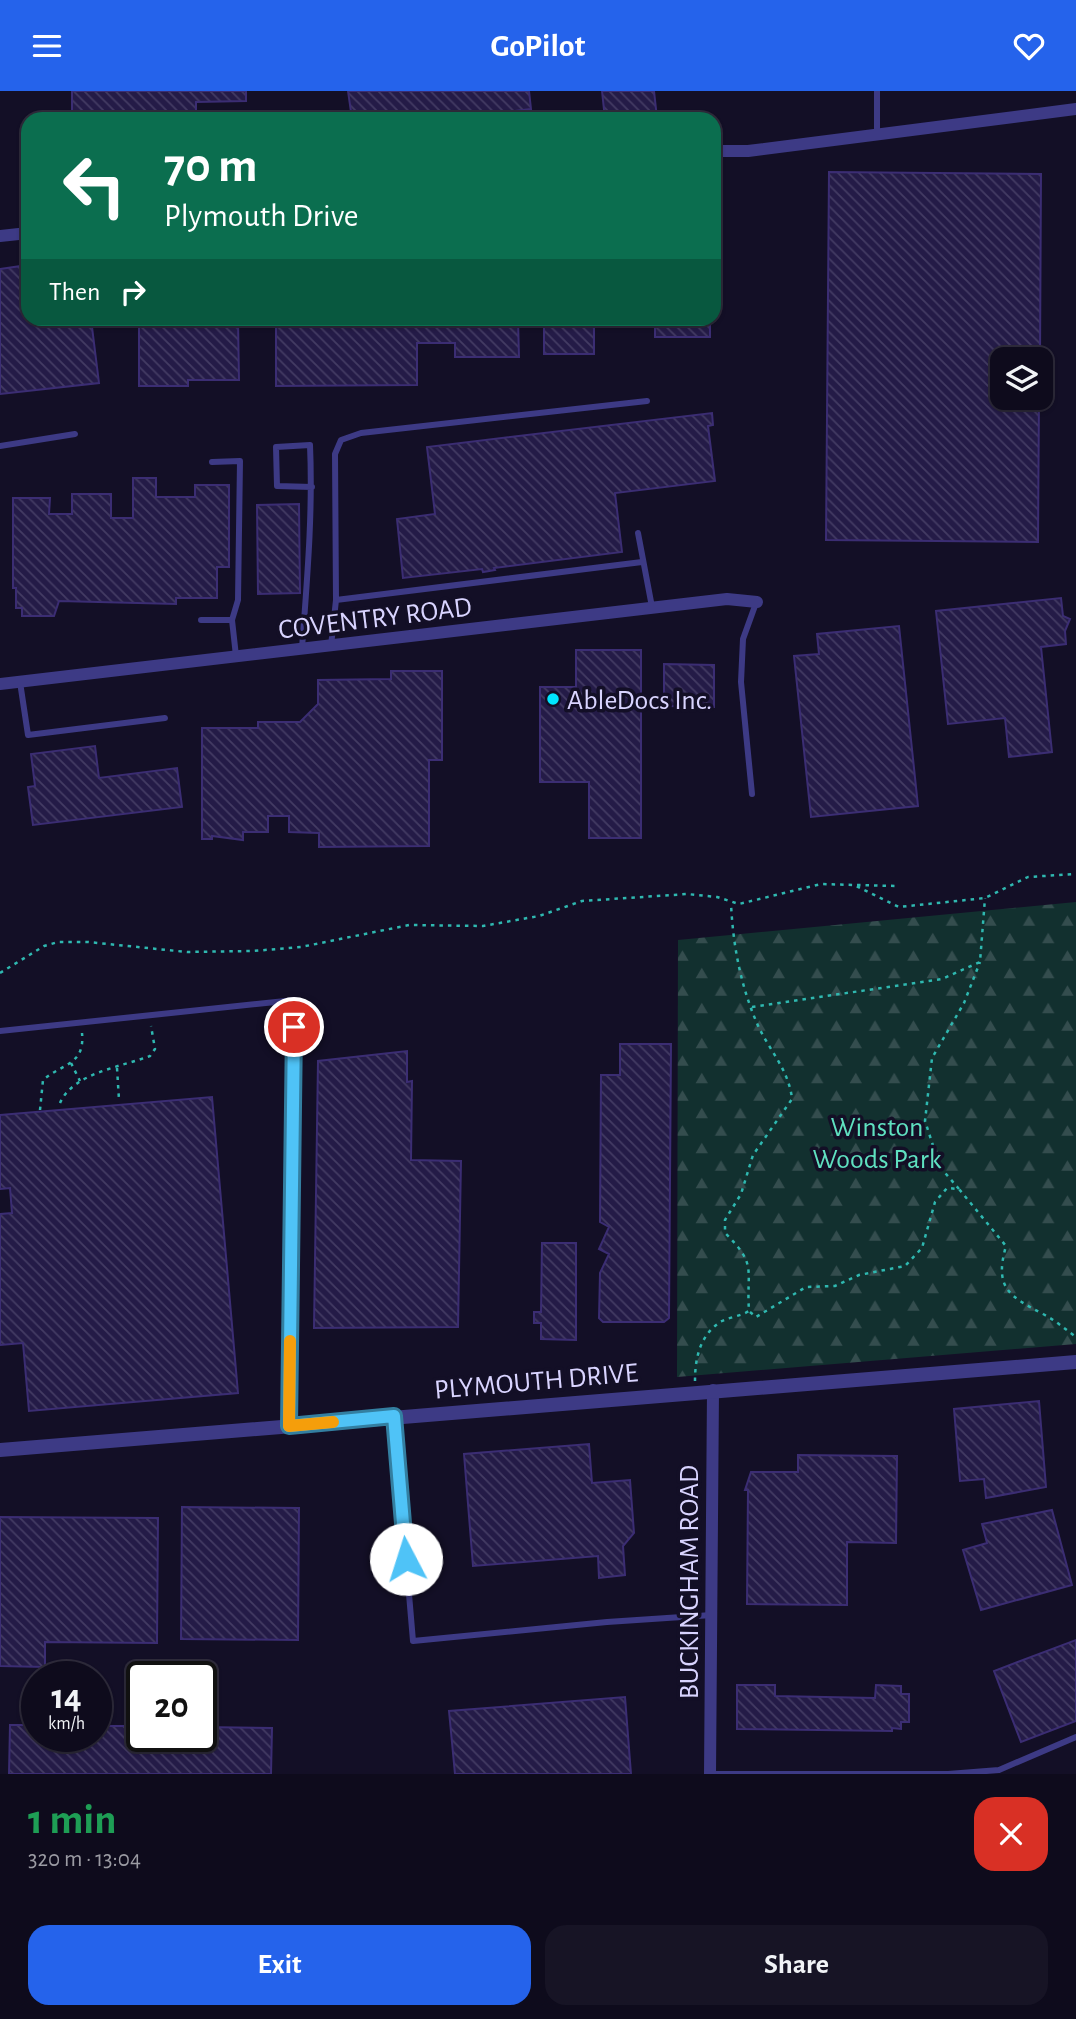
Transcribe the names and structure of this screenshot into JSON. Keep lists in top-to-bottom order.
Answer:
{
  "streets": {
    "street": ["COVENTRY ROAD", "PLYMOUTH DRIVE", "BUCKINGHAM ROAD"]
  },
  "crossings": [
    ["PLYMOUTH DRIVE", "BUCKINGHAM ROAD"]
  ],
  "parks": ["Winston Woods Park"],
  "places": ["AbleDocs Inc."],
  "page": {
    "header": "GoPilot",
    "turn": ["70 m", "Plymouth Drive"],
    "then": "Then",
    "speed": "14 km/h",
    "limit": "20",
    "heading": ["1 min", "320 m · 13:04"],
    "buttons": ["Exit", "Share"]
  }
}
